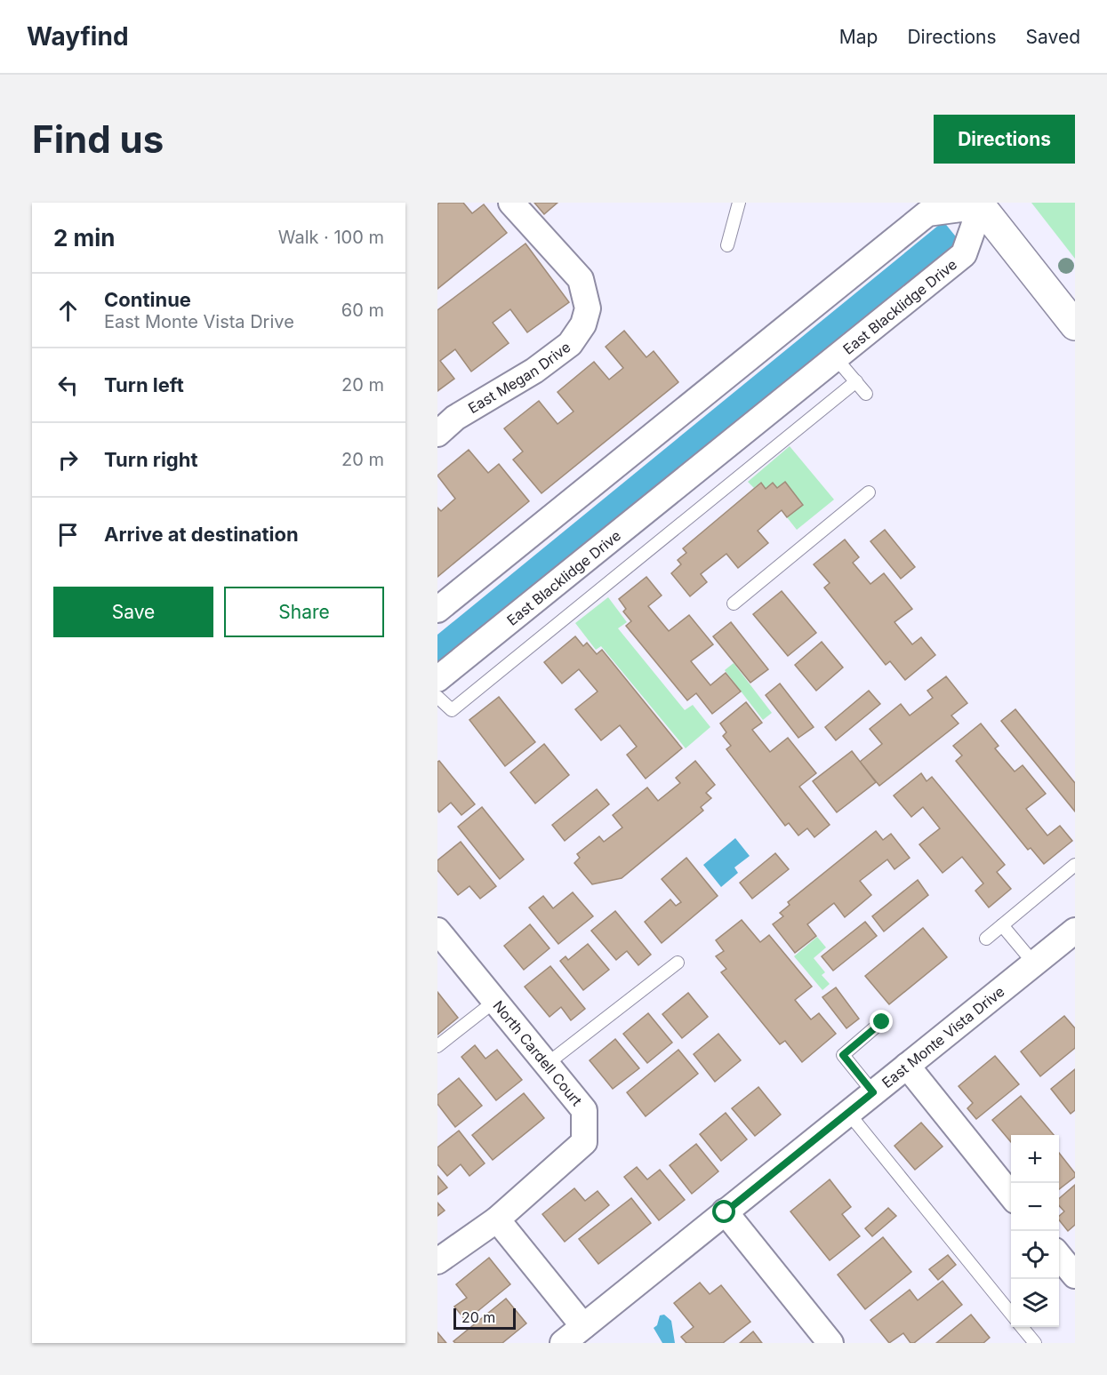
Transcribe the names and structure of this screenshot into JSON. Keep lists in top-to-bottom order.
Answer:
{
  "streets": {
    "street": [
      "East Blacklidge Drive",
      "East Megan Drive",
      "East Monte Vista Drive",
      "North Cardell Court"
    ]
  },
  "scale_bar": "20 m",
  "page": {
    "header": "Wayfind",
    "nav": ["Map", "Directions", "Saved"],
    "buttons": [
      "Directions",
      ["Save", "Share"]
    ],
    "title": "Find us",
    "heading": ["2 min", "Walk · 100 m"],
    "list": [
      ["Continue", "East Monte Vista Drive", "60 m"],
      ["Turn left", "20 m"],
      ["Turn right", "20 m"],
      "Arrive at destination"
    ],
    "map_buttons": ["+", "−"],
    "scale": "20 m"
  }
}
